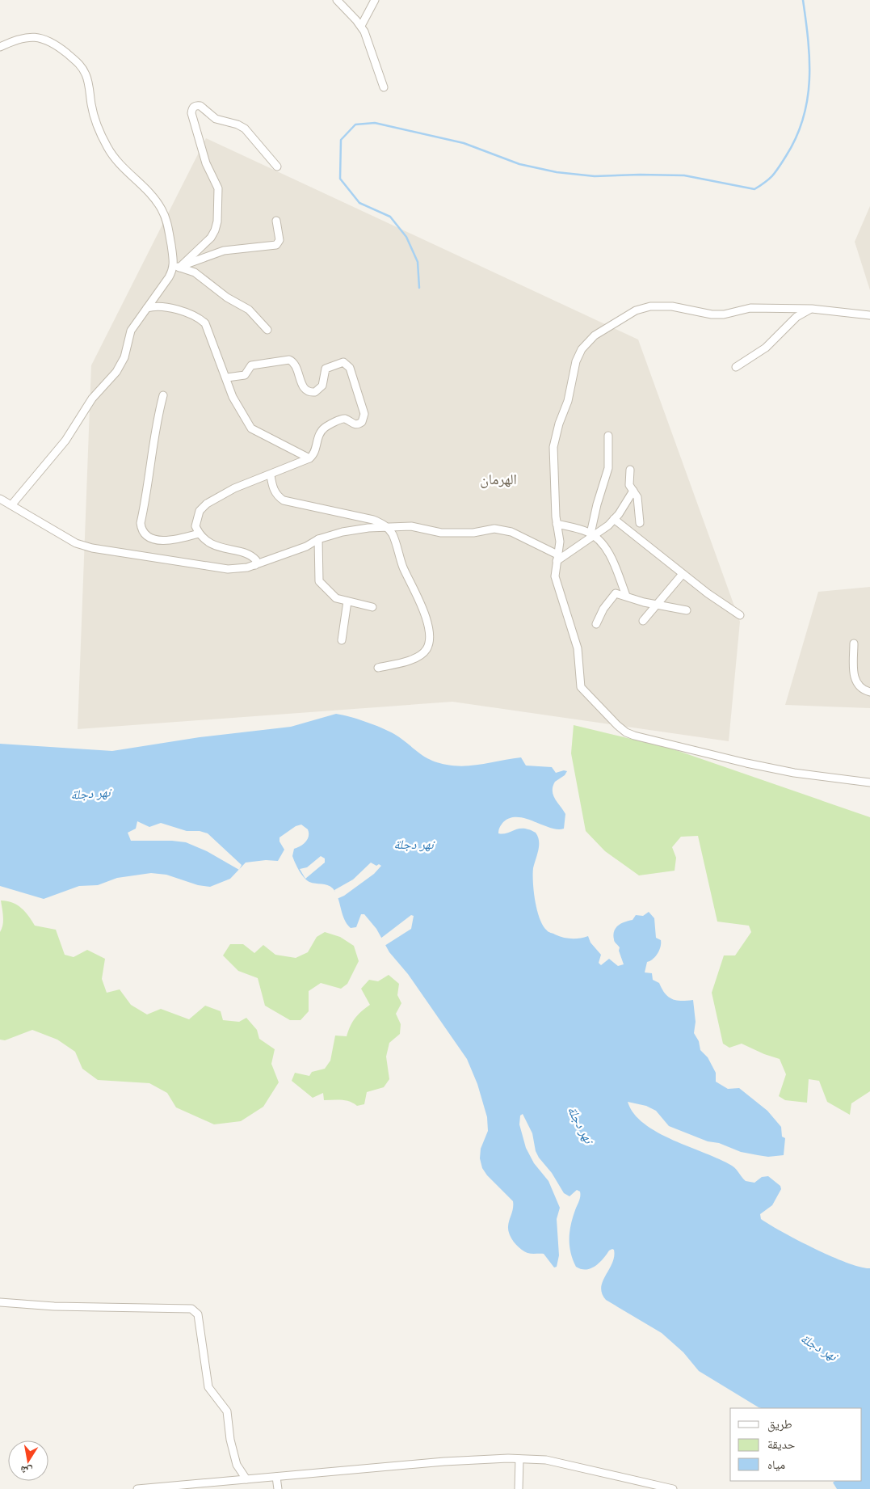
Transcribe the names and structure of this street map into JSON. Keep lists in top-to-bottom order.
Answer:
{
  "districts": ["الهرمان"],
  "water": ["نهر دجلة"],
  "legend": ["طريق", "حديقة", "مياه"],
  "north": "bottom"
}
